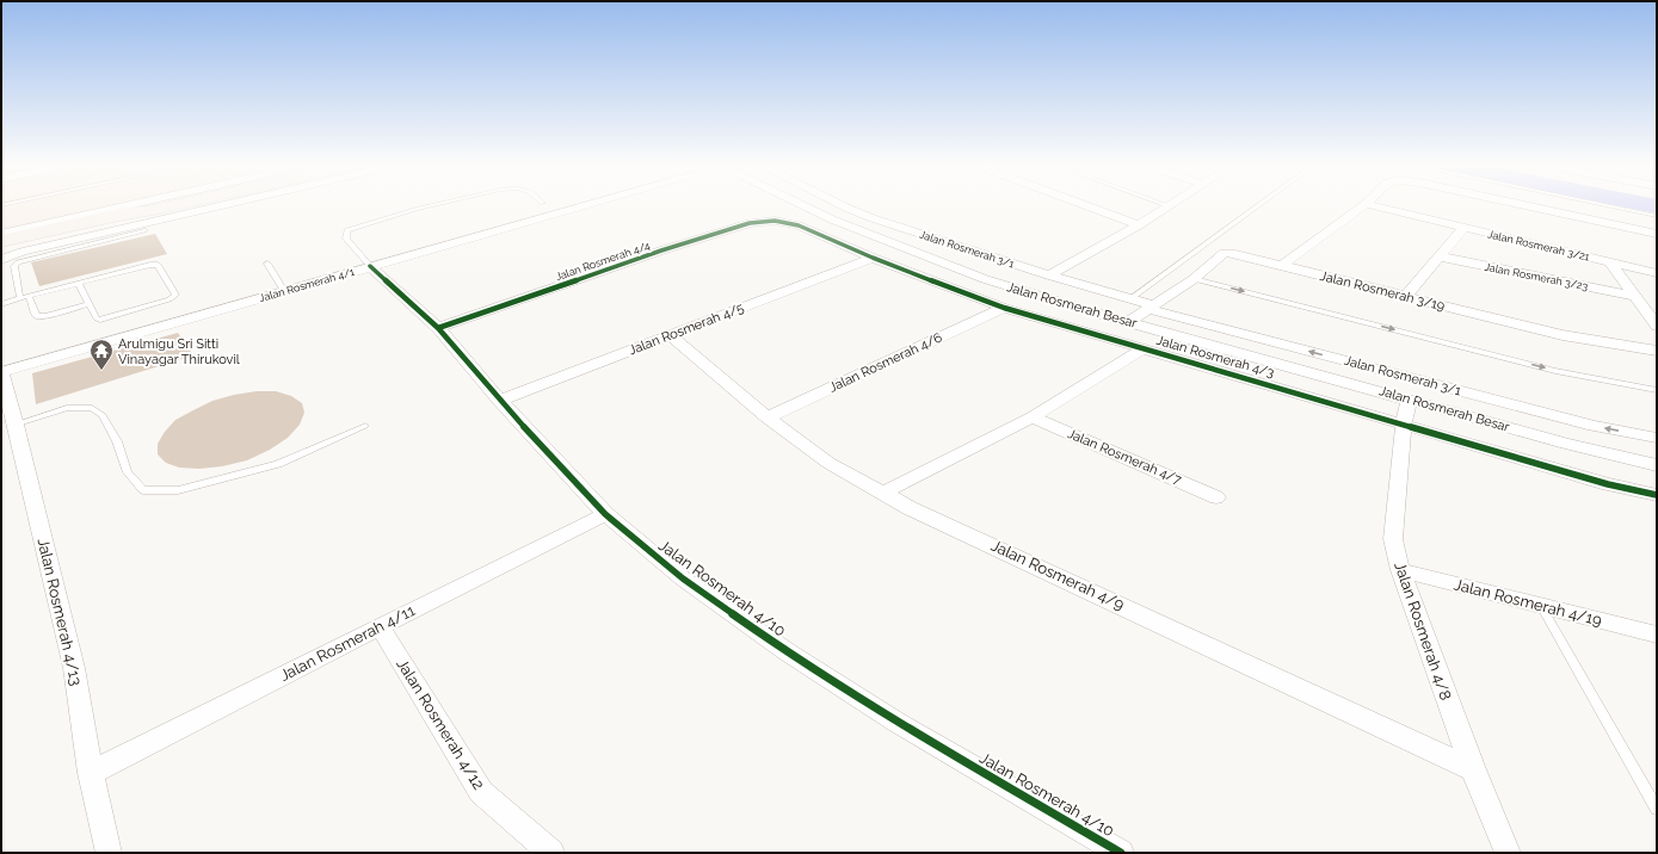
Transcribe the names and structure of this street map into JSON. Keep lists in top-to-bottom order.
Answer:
{
  "streets": {
    "street": [
      "Jalan Rosmerah 3/21",
      "Jalan Rosmerah 3/1",
      "Jalan Rosmerah 4/4",
      "Jalan Rosmerah 3/23",
      "Jalan Rosmerah 4/1",
      "Jalan Rosmerah 3/19",
      "Jalan Rosmerah Besar",
      "Jalan Rosmerah 4/5",
      "Jalan Rosmerah 4/3",
      "Jalan Rosmerah 4/6",
      "Jalan Rosmerah 4/7",
      "Jalan Rosmerah 4/9",
      "Jalan Rosmerah 4/10",
      "Jalan Rosmerah 4/19",
      "Jalan Rosmerah 4/13",
      "Jalan Rosmerah 4/8",
      "Jalan Rosmerah 4/11",
      "Jalan Rosmerah 4/12"
    ]
  },
  "crossings": [
    ["Jalan Rosmerah 3/1", "Jalan Rosmerah 3/19"],
    ["Jalan Rosmerah 4/4", "Jalan Rosmerah 4/3"],
    ["Jalan Rosmerah 4/4", "Jalan Rosmerah 4/10"],
    ["Jalan Rosmerah 4/1", "Jalan Rosmerah 4/10"],
    ["Jalan Rosmerah 4/1", "Jalan Rosmerah 4/13"],
    ["Jalan Rosmerah 3/19", "Jalan Rosmerah Besar"],
    ["Jalan Rosmerah Besar", "Jalan Rosmerah 4/8"],
    ["Jalan Rosmerah 4/5", "Jalan Rosmerah 4/3"],
    ["Jalan Rosmerah 4/5", "Jalan Rosmerah 4/9"],
    ["Jalan Rosmerah 4/5", "Jalan Rosmerah 4/10"],
    ["Jalan Rosmerah 4/3", "Jalan Rosmerah 4/6"],
    ["Jalan Rosmerah 4/3", "Jalan Rosmerah 4/8"],
    ["Jalan Rosmerah 4/6", "Jalan Rosmerah 4/9"],
    ["Jalan Rosmerah 4/9", "Jalan Rosmerah 4/8"],
    ["Jalan Rosmerah 4/10", "Jalan Rosmerah 4/11"],
    ["Jalan Rosmerah 4/19", "Jalan Rosmerah 4/8"],
    ["Jalan Rosmerah 4/13", "Jalan Rosmerah 4/11"],
    ["Jalan Rosmerah 4/11", "Jalan Rosmerah 4/12"]
  ],
  "one_way": ["Jalan Rosmerah 3/1"],
  "places": {
    "temple": ["Arulmigu Sri Sitti Vinayagar Thirukovil"]
  }
}
